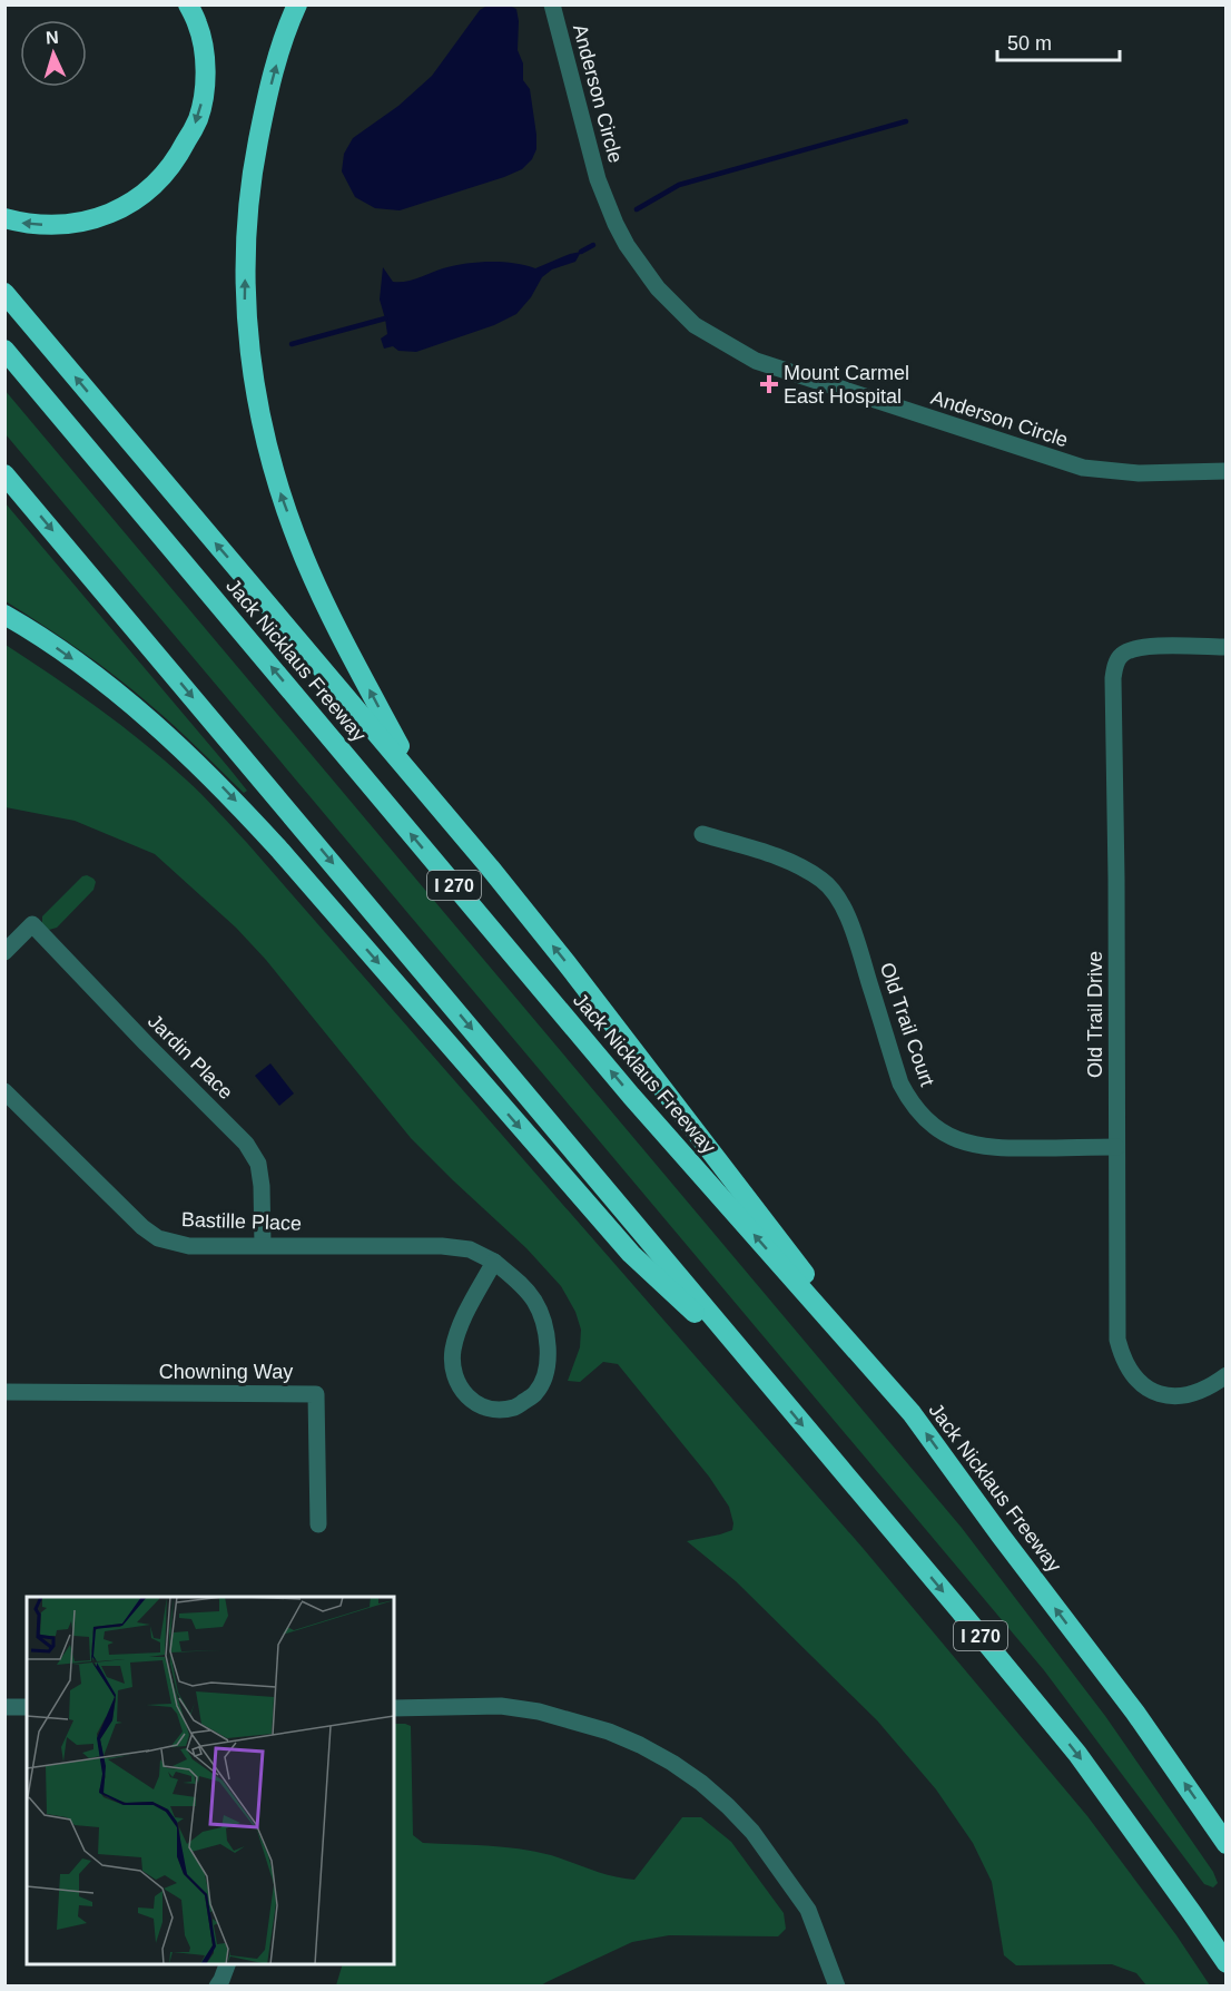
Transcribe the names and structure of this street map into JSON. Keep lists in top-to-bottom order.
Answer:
{
  "streets": {
    "highway": ["Jack Nicklaus Freeway", "I 270"],
    "street": [
      "Anderson Circle",
      "Old Trail Drive",
      "Old Trail Court",
      "Jardin Place",
      "Bastille Place",
      "Chowning Way"
    ]
  },
  "crossings": [
    ["Old Trail Drive", "Old Trail Court"],
    ["Jardin Place", "Bastille Place"]
  ],
  "places": {
    "health": ["Mount Carmel East Hospital"]
  },
  "scale_bar": "50 m",
  "north": "top"
}
